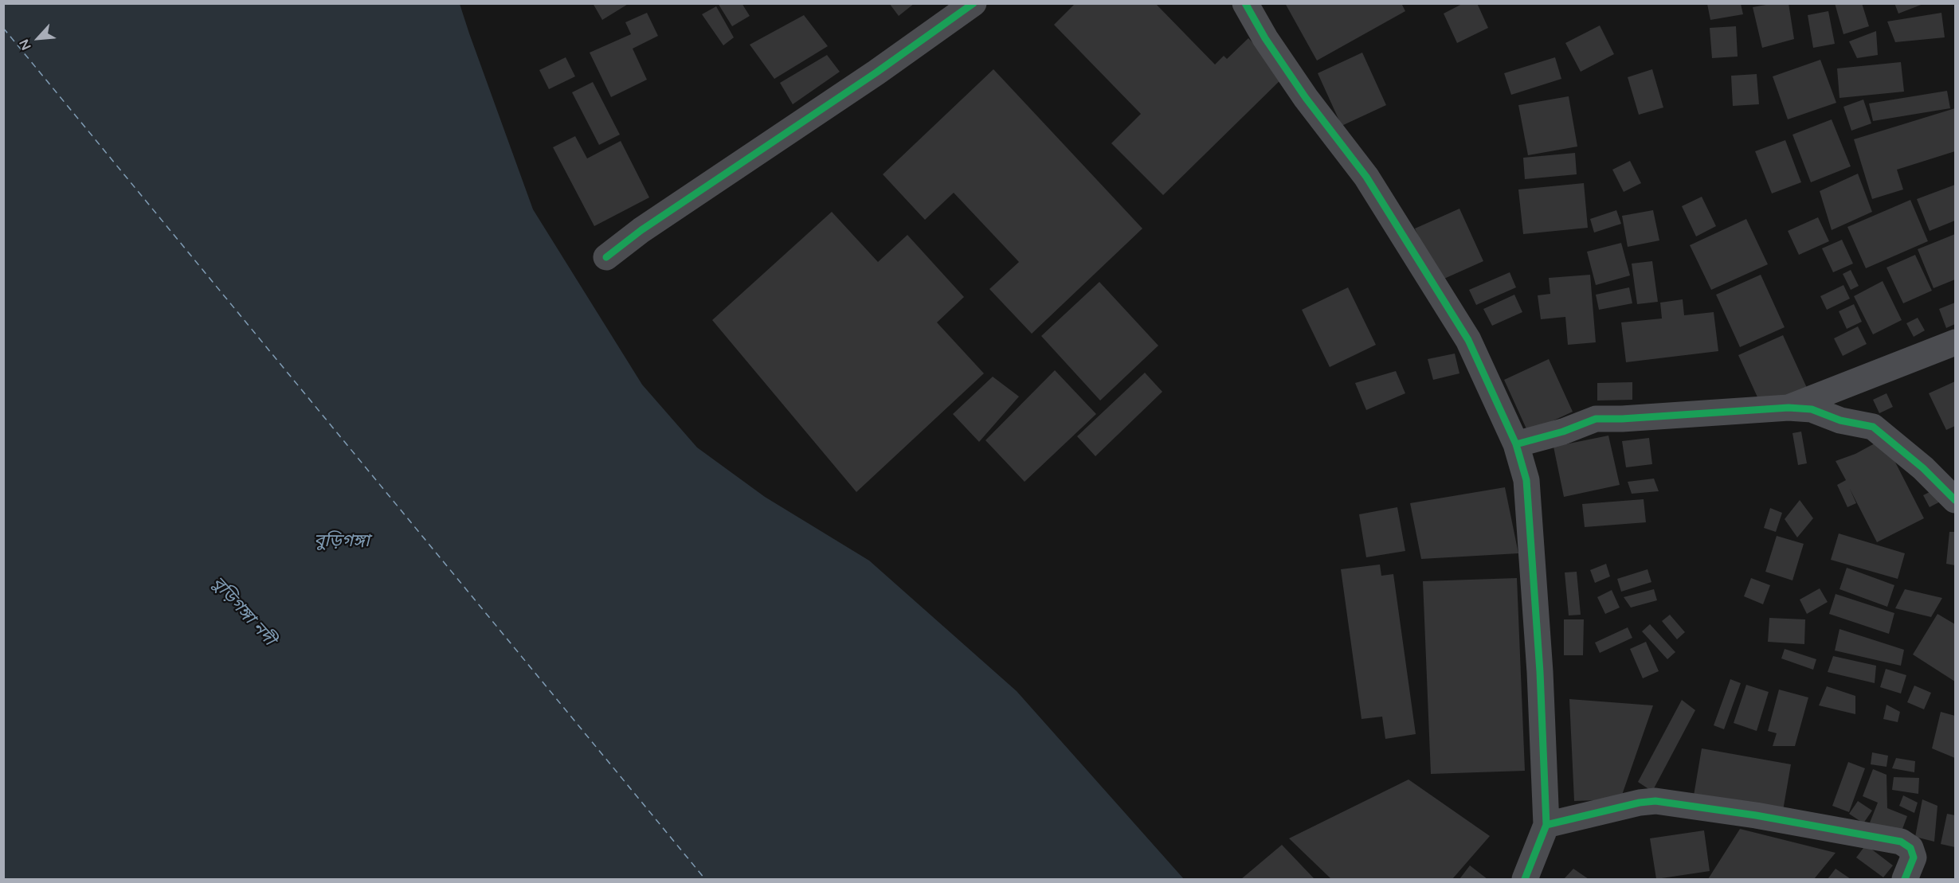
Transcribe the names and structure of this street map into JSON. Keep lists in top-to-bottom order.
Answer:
{
  "water": ["বুড়িগঙ্গা", "বুড়িগঙ্গা নদী"],
  "north": "bottom left"
}
